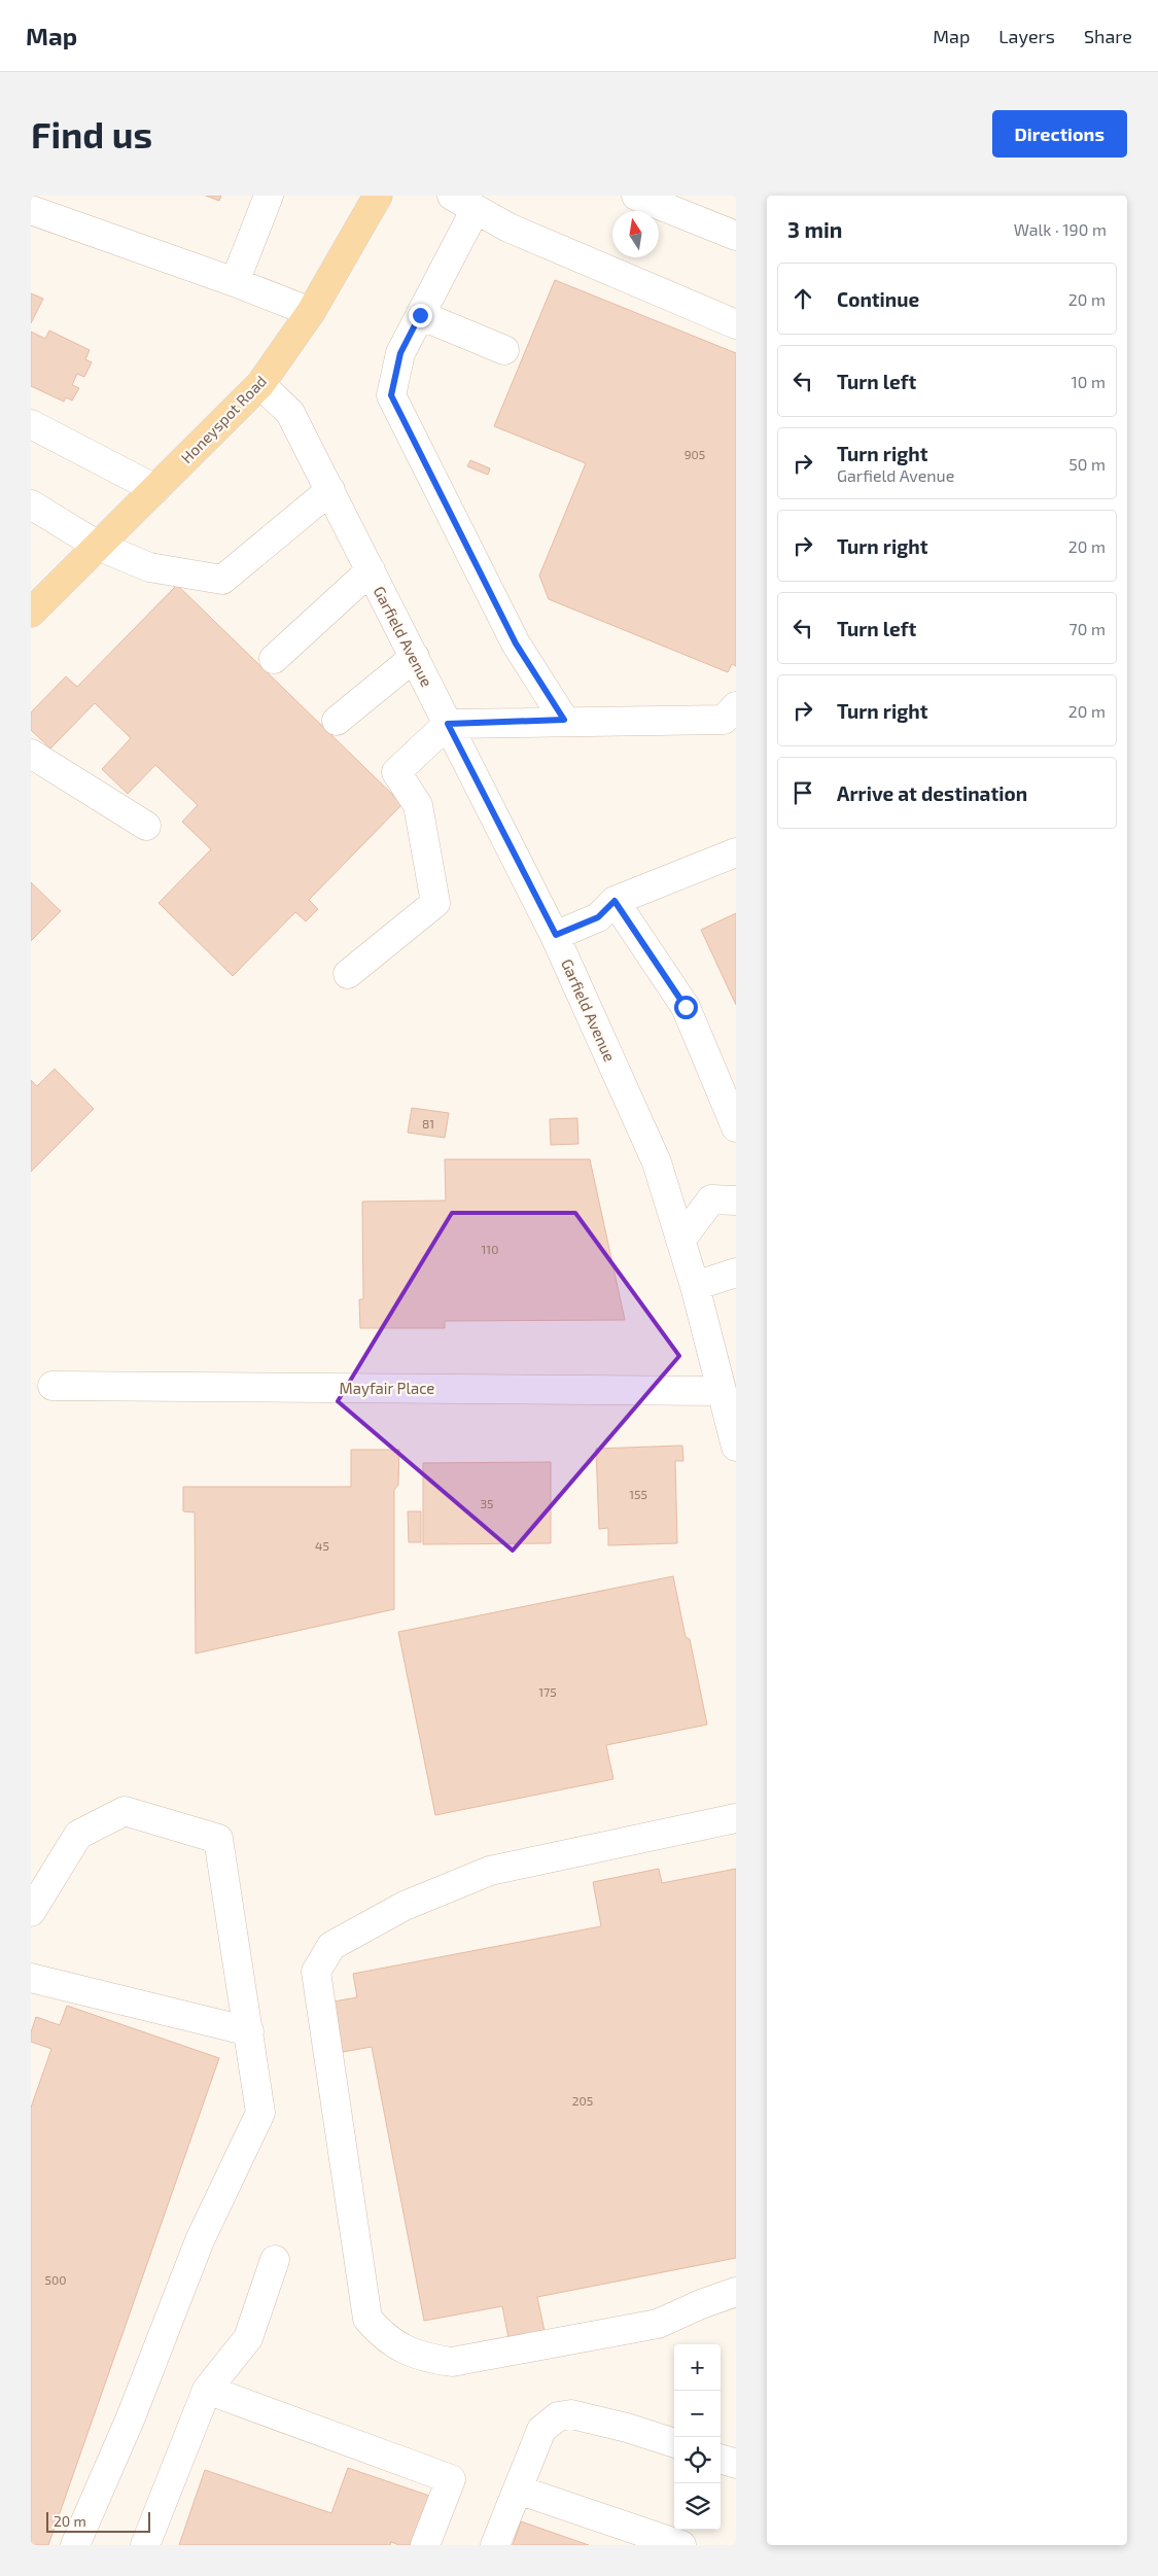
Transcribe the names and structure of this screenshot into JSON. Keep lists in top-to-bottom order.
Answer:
{
  "streets": {
    "main road": ["Honeyspot Road"],
    "street": ["Garfield Avenue", "Mayfair Place"]
  },
  "crossings": [
    ["Honeyspot Road", "Garfield Avenue"],
    ["Garfield Avenue", "Mayfair Place"]
  ],
  "house_numbers": [
    "905",
    "81",
    "110",
    "155",
    "35",
    "45",
    "175",
    "205",
    "500"
  ],
  "scale_bar": "20 m",
  "north": "top",
  "page": {
    "header": "Map",
    "nav": ["Map", "Layers", "Share"],
    "buttons": "Directions",
    "title": "Find us",
    "heading": ["3 min", "Walk · 190 m"],
    "list": [
      ["Continue", "20 m"],
      ["Turn left", "10 m"],
      ["Turn right", "Garfield Avenue", "50 m"],
      ["Turn right", "20 m"],
      ["Turn left", "70 m"],
      ["Turn right", "20 m"],
      "Arrive at destination"
    ],
    "map_buttons": ["+", "−"],
    "scale": "20 m"
  }
}
